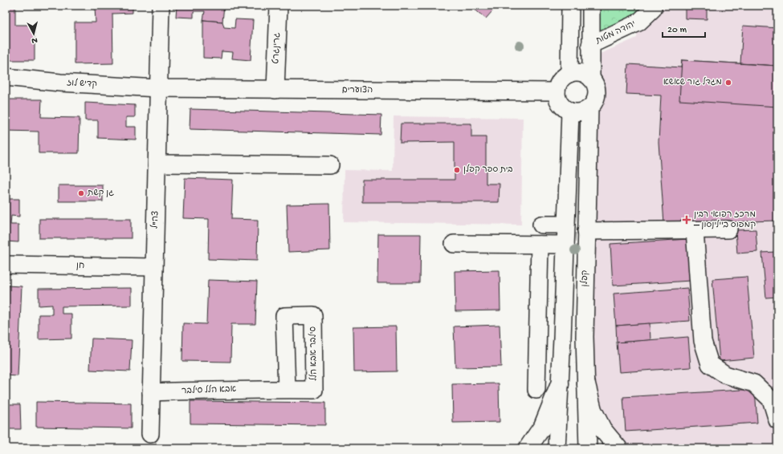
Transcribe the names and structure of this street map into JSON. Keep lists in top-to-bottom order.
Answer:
{
  "streets": {
    "street": [
      "יהודה מטות",
      "גרינגרט",
      "קדיש לוז",
      "הצוערים",
      "צה\"ל",
      "חן",
      "קפלן",
      "אבא הלל סילבר"
    ]
  },
  "crossings": [
    ["גרינגרט", "הצוערים"],
    ["קדיש לוז", "הצוערים"],
    ["קדיש לוז", "צה\"ל"],
    ["הצוערים", "צה\"ל"],
    ["הצוערים", "קפלן"],
    ["צה\"ל", "חן"],
    ["צה\"ל", "אבא הלל סילבר"]
  ],
  "places": {
    "other": ["מגדל גור שאשא", "בית ספר קפלן", "גן קשת"],
    "health": ["מרכז רפואי רבין – קמפוס ביילינסון"]
  },
  "scale_bar": "20 m",
  "north": "bottom"
}
